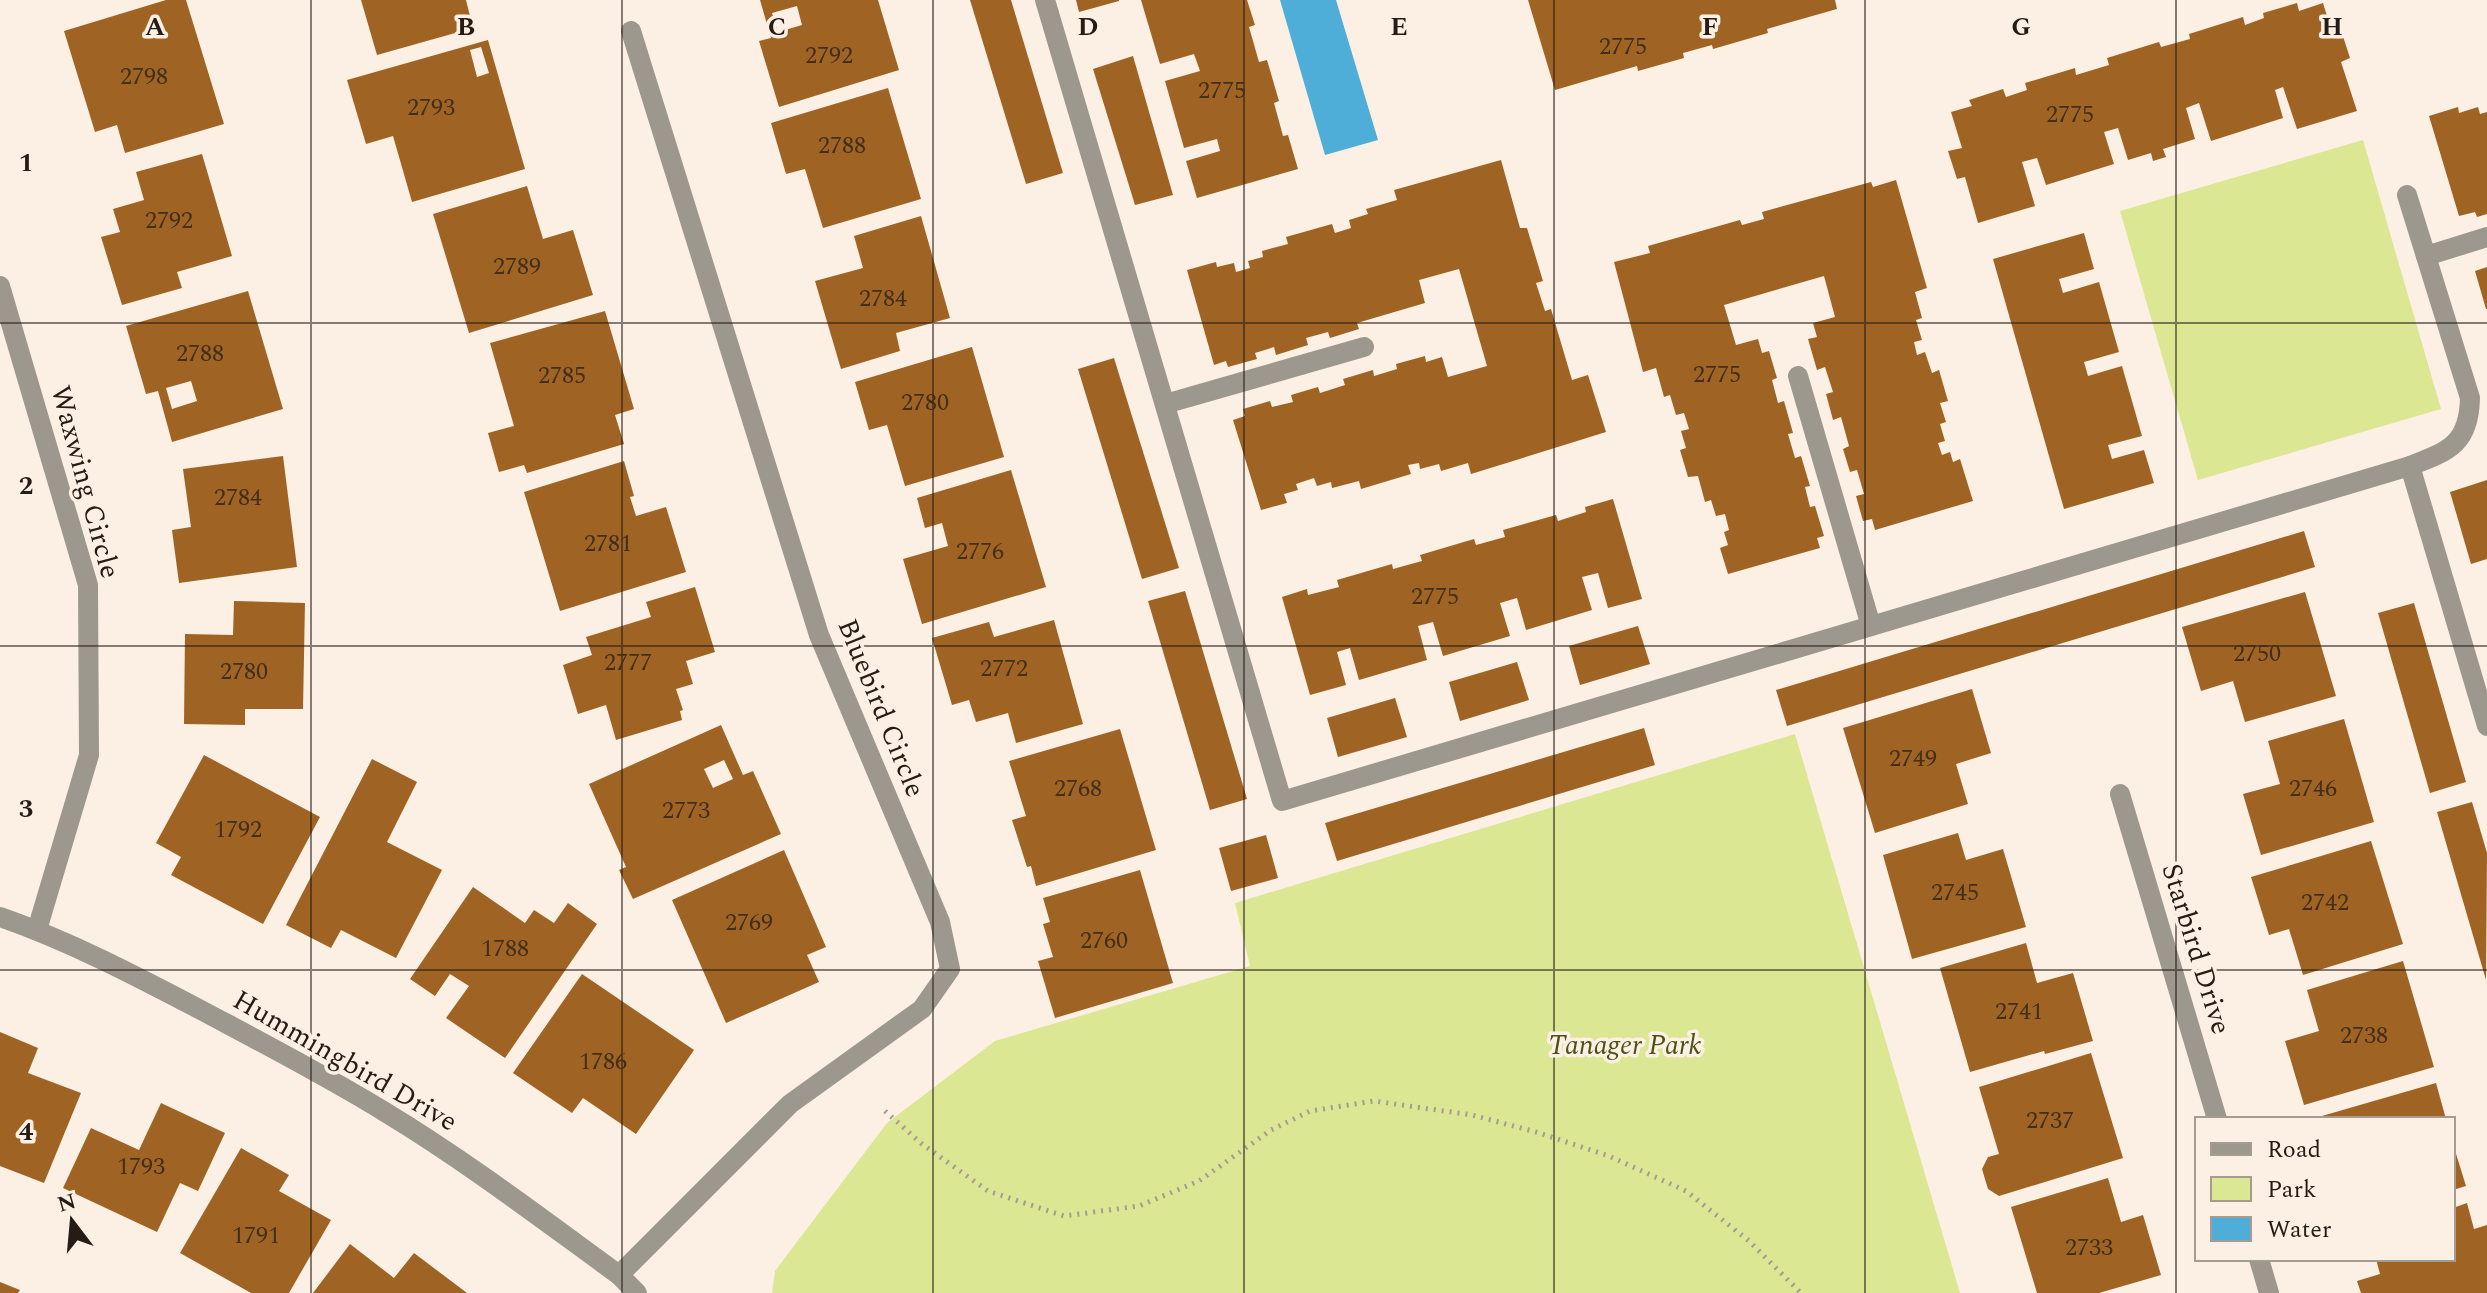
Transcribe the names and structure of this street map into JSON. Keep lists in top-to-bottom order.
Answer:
{
  "streets": {
    "street": [
      "Waxwing Circle",
      "Bluebird Circle",
      "Starbird Drive",
      "Hummingbird Drive"
    ]
  },
  "crossings": [
    ["Waxwing Circle", "Hummingbird Drive"],
    ["Bluebird Circle", "Hummingbird Drive"]
  ],
  "parks": ["Tanager Park"],
  "house_numbers": [
    "2775",
    "2792",
    "2798",
    "2775",
    "2793",
    "2775",
    "2788",
    "2792",
    "2789",
    "2784",
    "2788",
    "2775",
    "2785",
    "2780",
    "2784",
    "2781",
    "2776",
    "2775",
    "2750",
    "2777",
    "2772",
    "2780",
    "2749",
    "2768",
    "2746",
    "2773",
    "1792",
    "2745",
    "2742",
    "2769",
    "2760",
    "1788",
    "2741",
    "2738",
    "1786",
    "2737",
    "1793",
    "1791",
    "2733"
  ],
  "legend": ["Road", "Park", "Water"],
  "north": "top",
  "grid": {
    "columns": [
      "A",
      "B",
      "C",
      "D",
      "E",
      "F",
      "G",
      "H"
    ],
    "rows": [
      "1",
      "2",
      "3",
      "4"
    ]
  }
}
